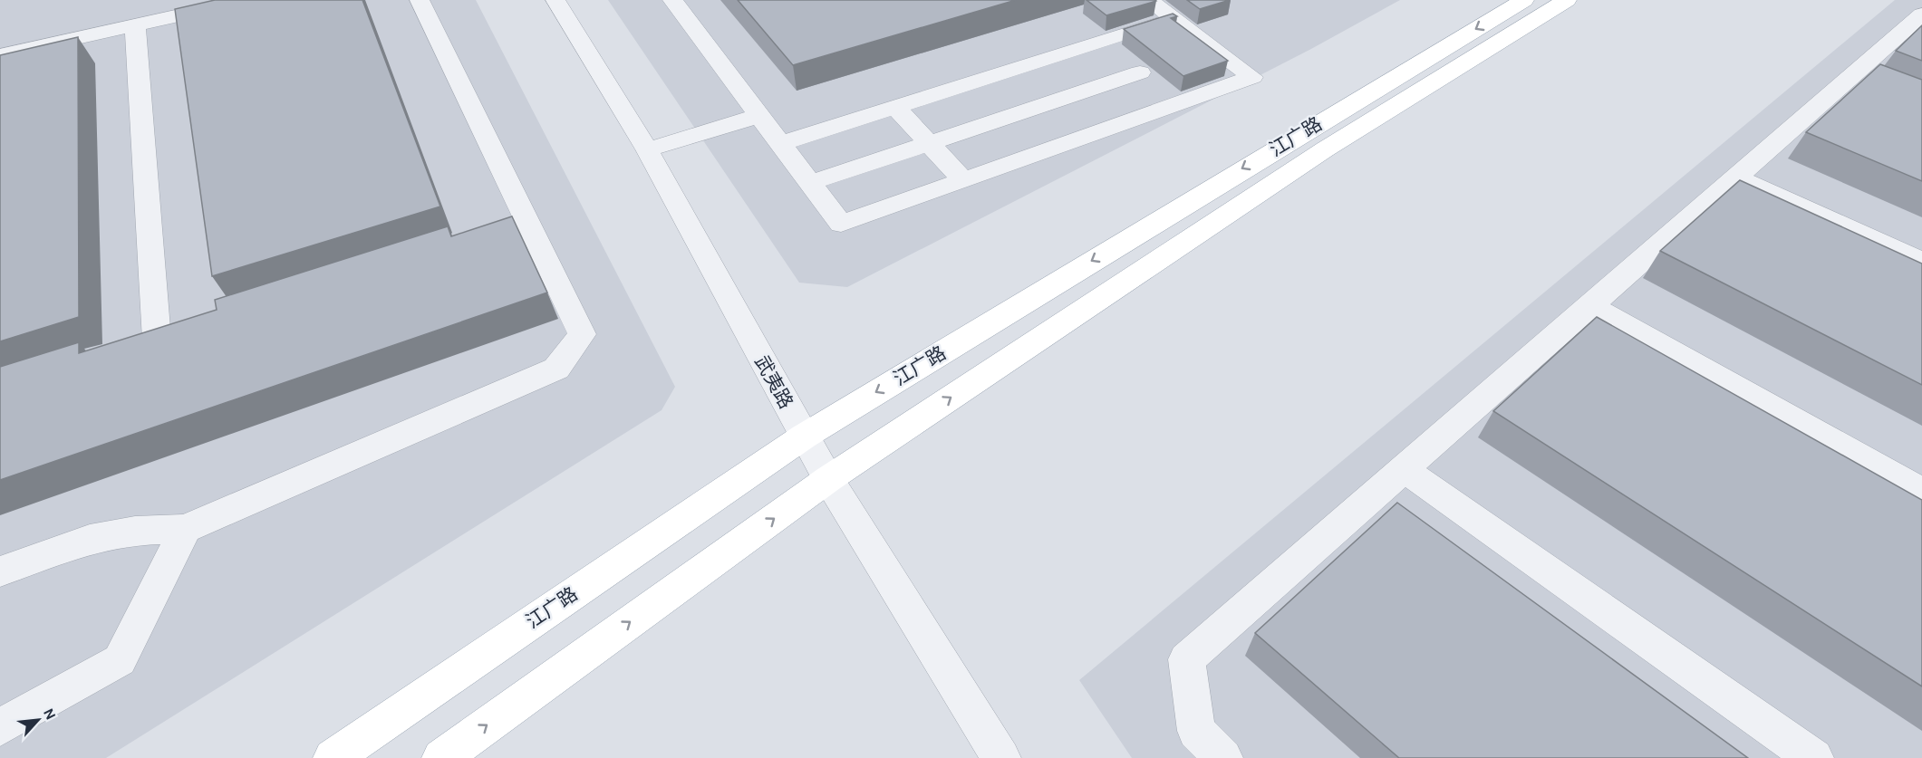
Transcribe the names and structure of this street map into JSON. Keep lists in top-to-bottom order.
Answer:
{
  "streets": {
    "main road": ["江广路"],
    "street": ["武夷路"]
  },
  "crossings": [
    ["江广路", "武夷路"]
  ],
  "north": "top right"
}
